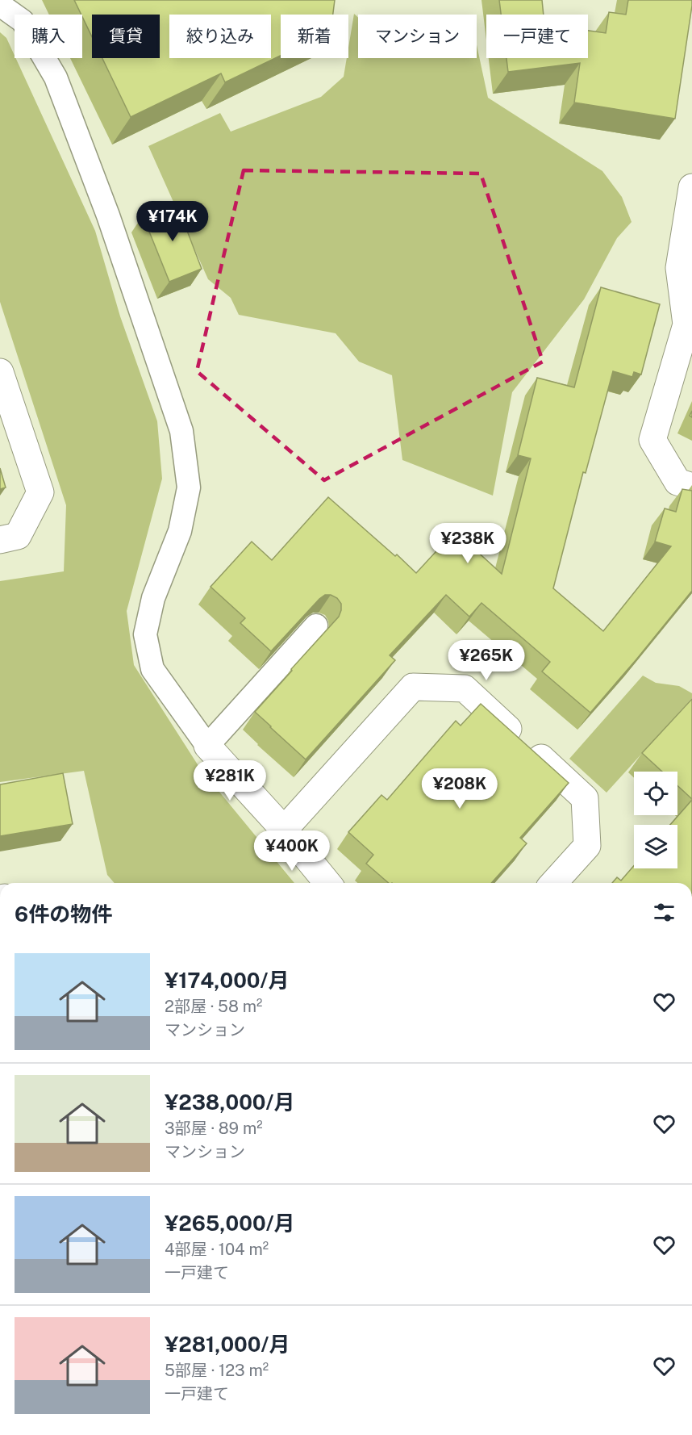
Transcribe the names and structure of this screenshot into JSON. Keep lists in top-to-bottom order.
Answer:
{
  "page": {
    "chip": [
      "購入",
      "賃貸",
      "絞り込み",
      "新着",
      "マンション",
      "一戸建て"
    ],
    "price": [
      "¥174K",
      "¥238K",
      "¥265K",
      "¥281K",
      "¥208K",
      "¥400K"
    ],
    "heading": "6件の物件",
    "list": [
      {
        "name": "¥174,000/月",
        "note": "2部屋 · 58 m² · マンション"
      },
      {
        "name": "¥238,000/月",
        "note": "3部屋 · 89 m² · マンション"
      },
      {
        "name": "¥265,000/月",
        "note": "4部屋 · 104 m² · 一戸建て"
      },
      {
        "name": "¥281,000/月",
        "note": "5部屋 · 123 m² · 一戸建て"
      }
    ]
  }
}
